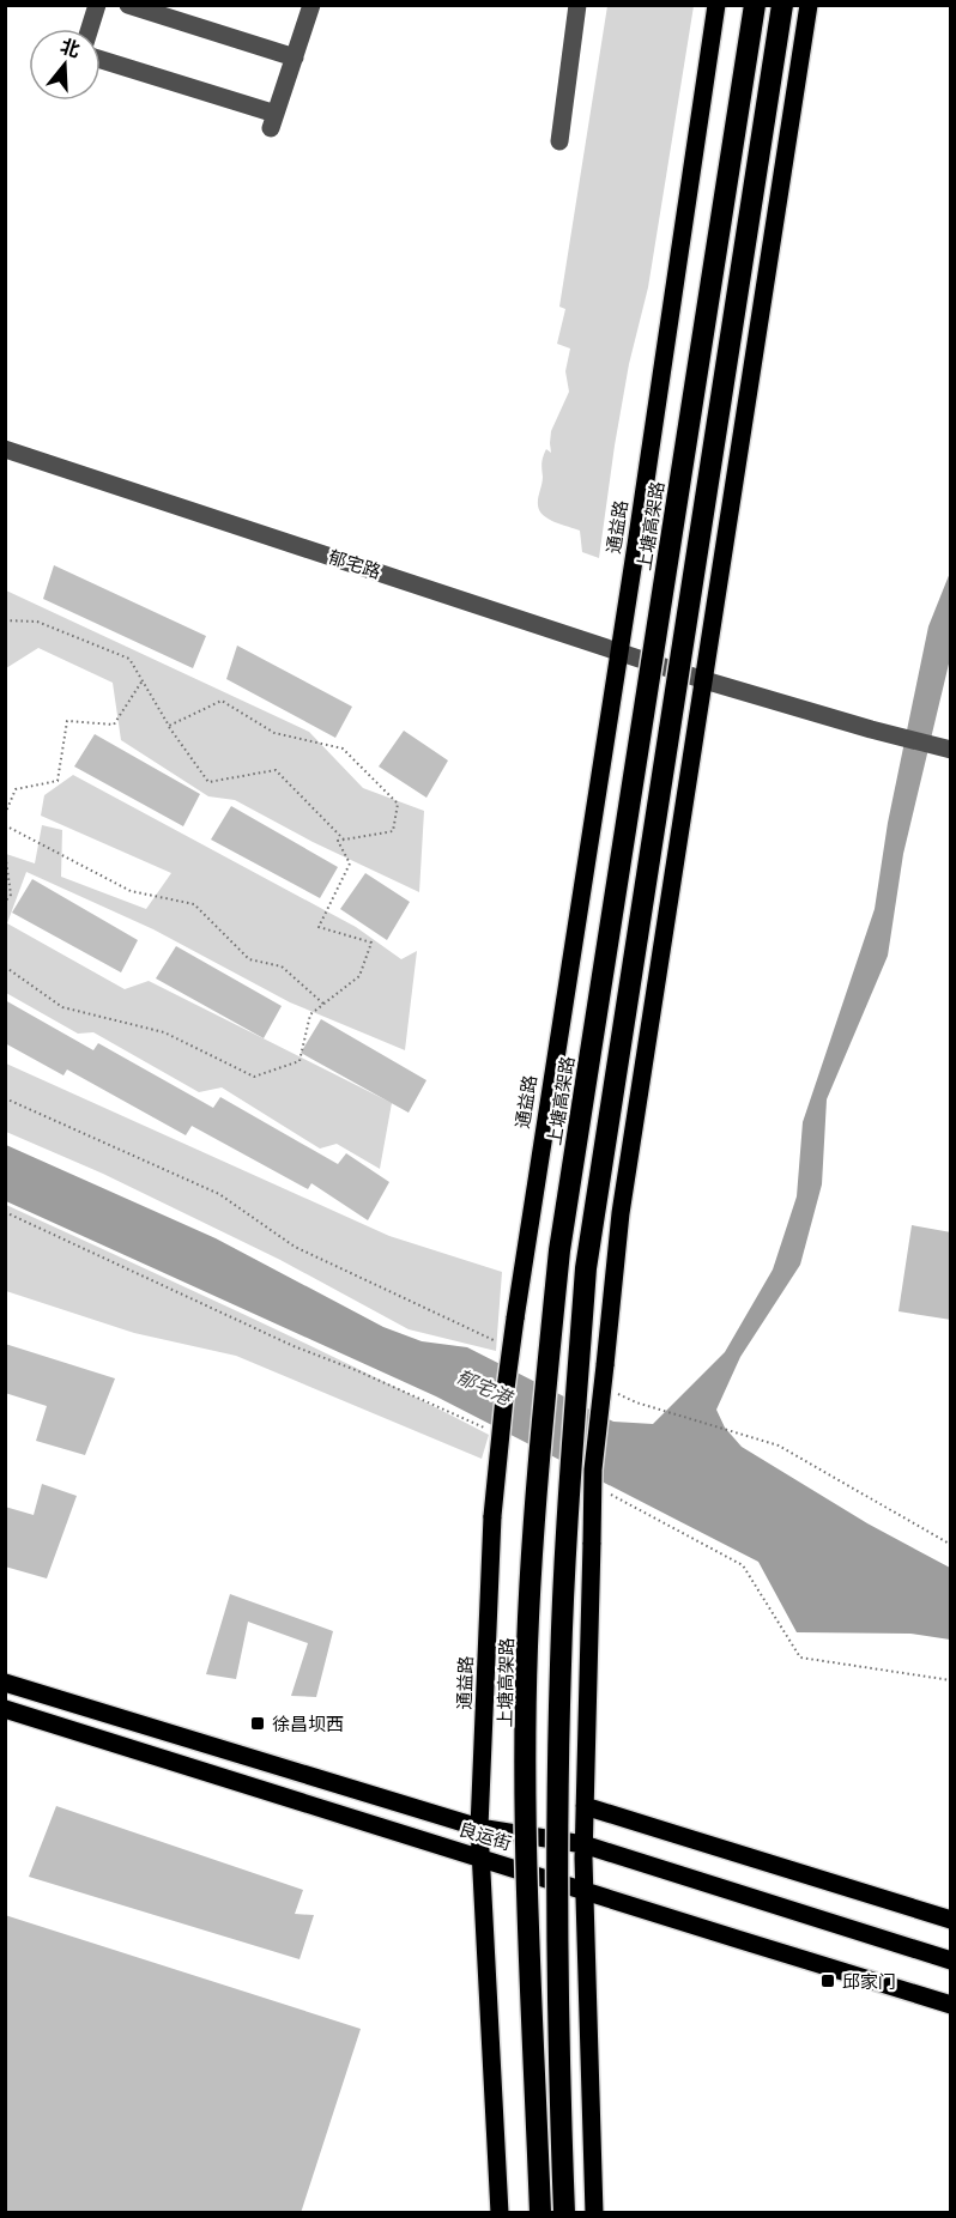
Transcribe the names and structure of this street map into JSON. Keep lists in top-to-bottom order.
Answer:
{
  "streets": {
    "highway": ["上塘高架路"],
    "main road": ["通益路", "良运街"],
    "street": ["郁宅路"]
  },
  "crossings": [
    ["通益路", "郁宅路"],
    ["通益路", "良运街"]
  ],
  "water": ["郁宅港"],
  "places": {
    "transit": ["徐昌坝西", "邱家门"]
  },
  "north": "top"
}
